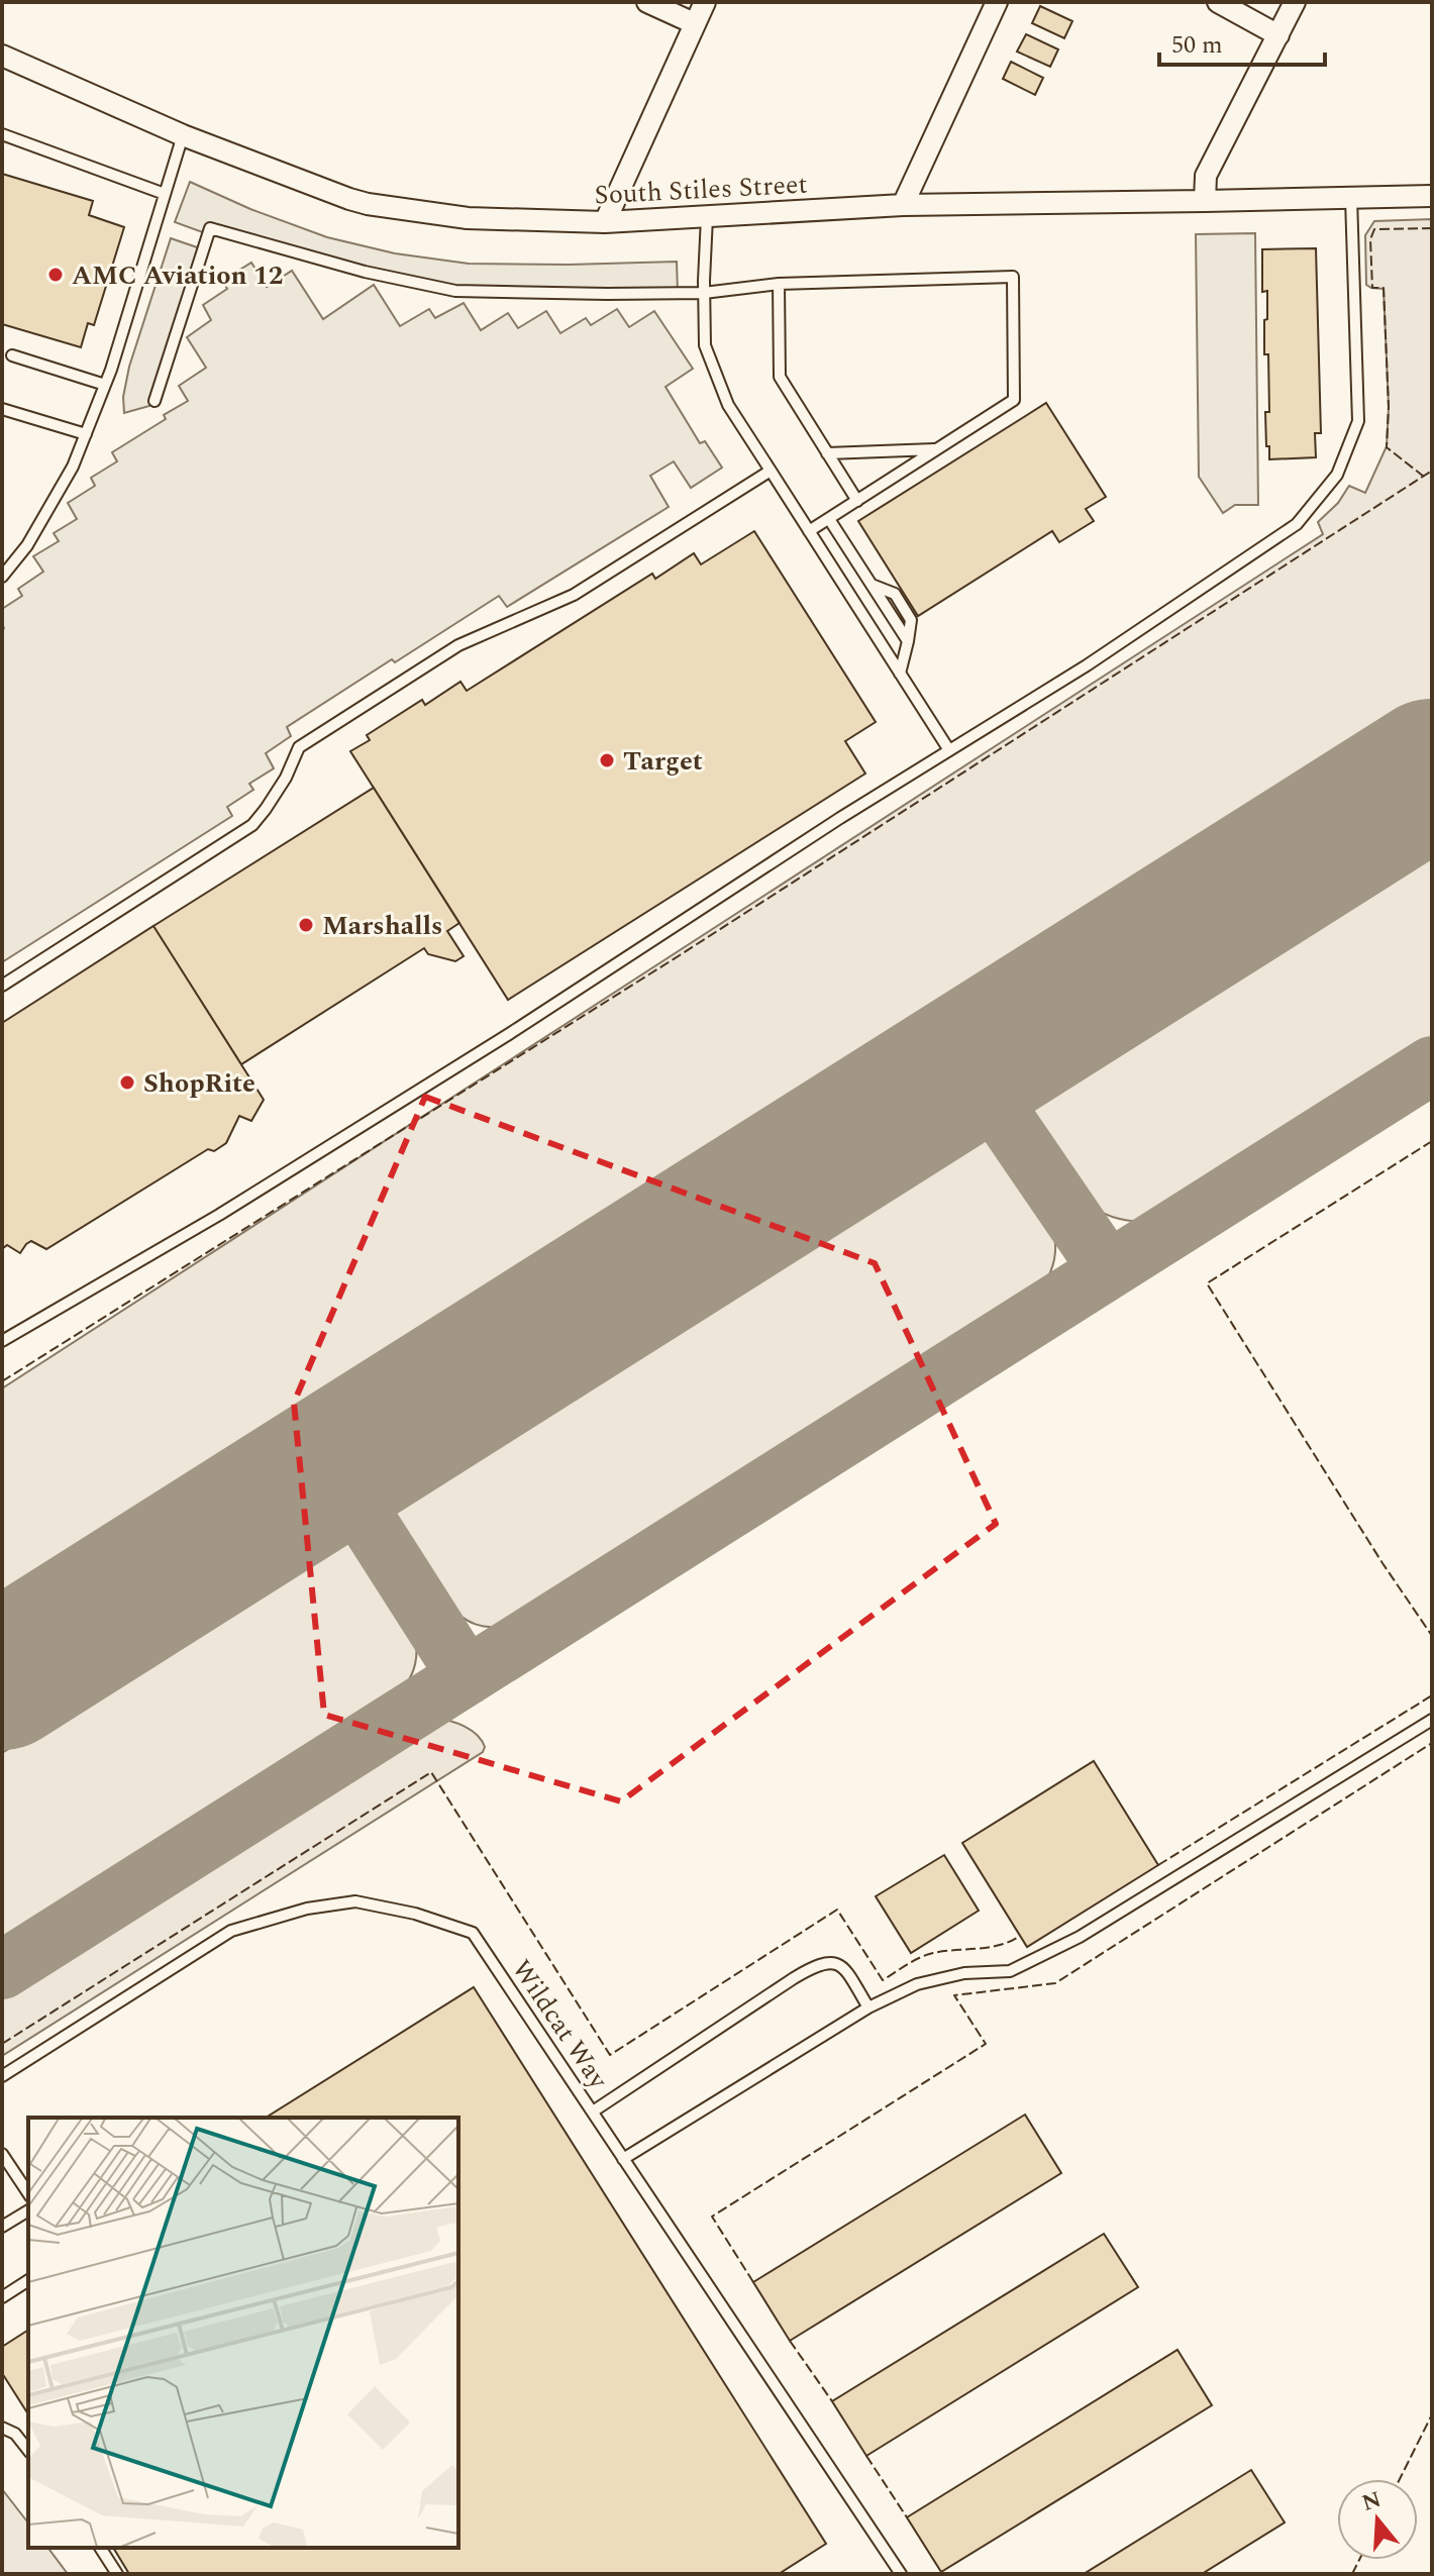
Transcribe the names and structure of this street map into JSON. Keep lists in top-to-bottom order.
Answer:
{
  "streets": {
    "street": ["South Stiles Street"],
    "lane": ["Wildcat Way"]
  },
  "places": [
    "AMC Aviation 12",
    "Target",
    "Marshalls",
    "ShopRite"
  ],
  "scale_bar": "50 m",
  "north": "top"
}
